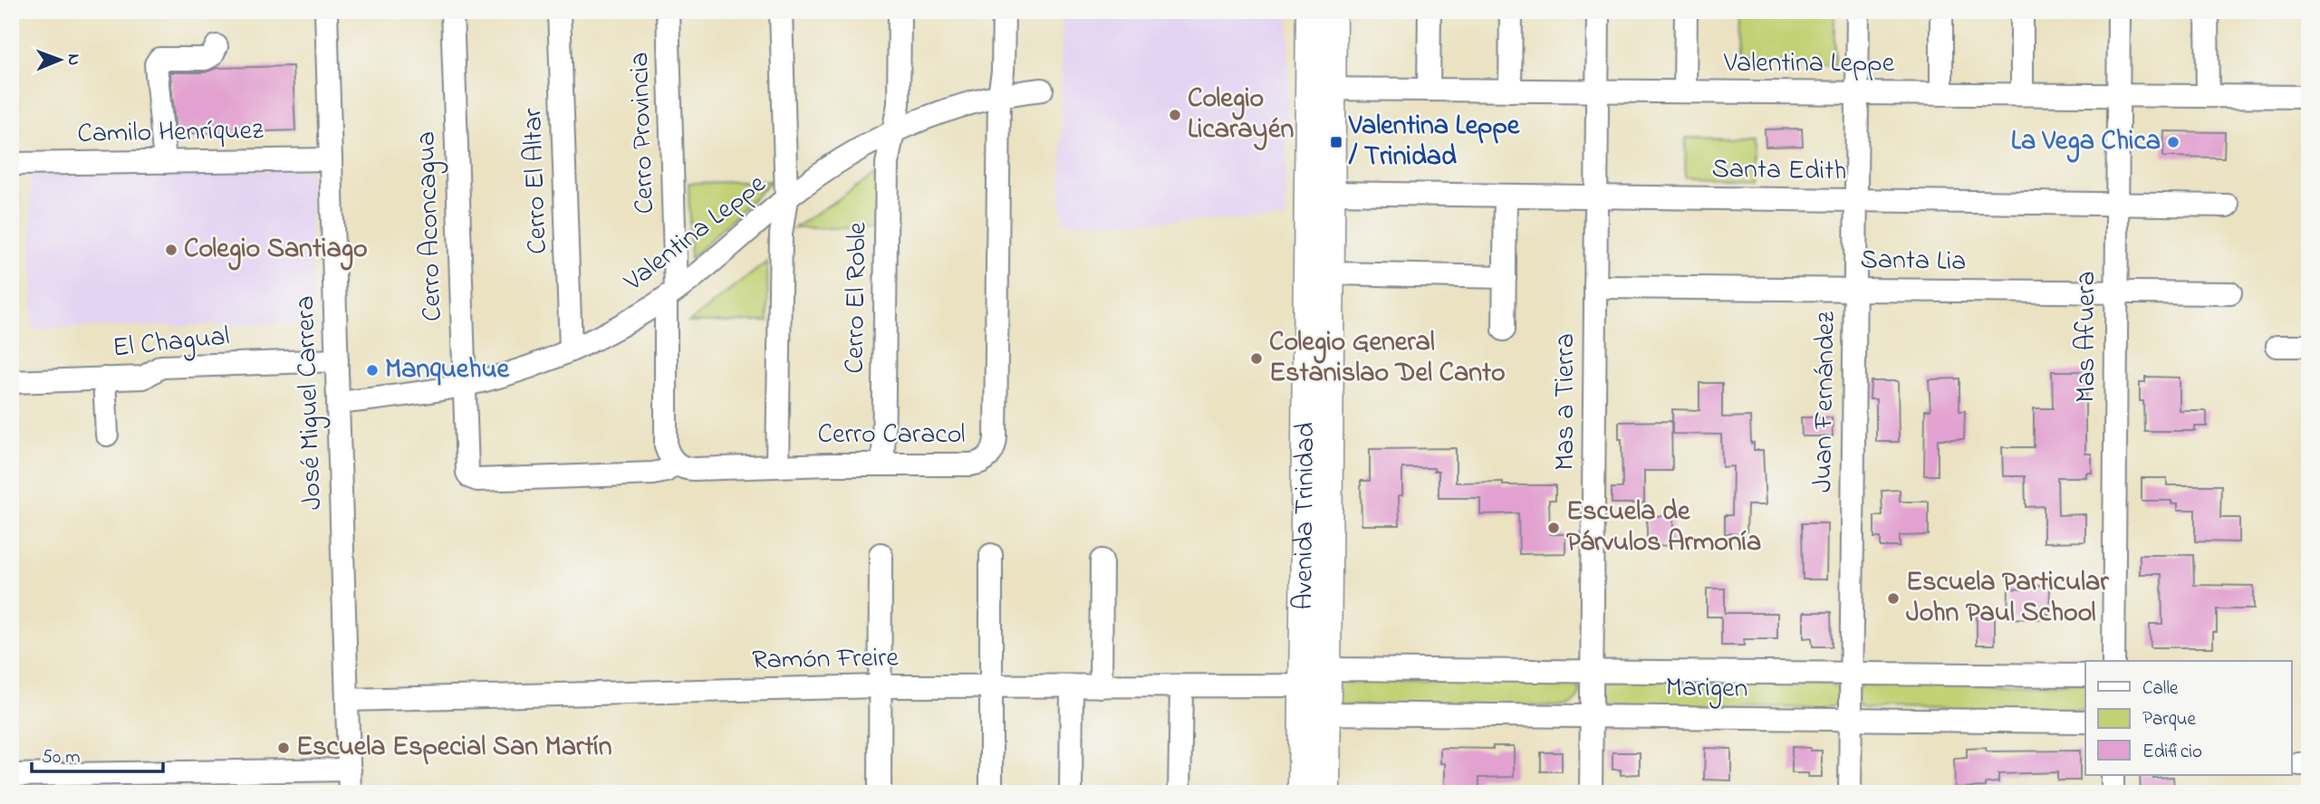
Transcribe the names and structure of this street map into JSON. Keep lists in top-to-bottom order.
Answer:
{
  "streets": {
    "main road": ["Avenida Trinidad"],
    "street": [
      "Valentina Leppe",
      "Camilo Henríquez",
      "Cerro Provincia",
      "Santa Edith",
      "Cerro El Altar",
      "Cerro Aconcagua",
      "Santa Lia",
      "Cerro El Roble",
      "Mas Afuera",
      "El Chagual",
      "Mas a Tierra",
      "Juan Fernández",
      "José Miguel Carrera",
      "Cerro Caracol",
      "Ramón Freire",
      "Marigen"
    ]
  },
  "crossings": [
    ["Valentina Leppe", "Cerro Provincia"],
    ["Valentina Leppe", "Cerro El Altar"],
    ["Valentina Leppe", "Cerro Aconcagua"],
    ["Valentina Leppe", "Cerro El Roble"],
    ["Valentina Leppe", "Mas Afuera"],
    ["Valentina Leppe", "Mas a Tierra"],
    ["Valentina Leppe", "Juan Fernández"],
    ["Valentina Leppe", "José Miguel Carrera"],
    ["Valentina Leppe", "Cerro Caracol"],
    ["Valentina Leppe", "Avenida Trinidad"],
    ["Camilo Henríquez", "José Miguel Carrera"],
    ["Santa Edith", "Mas Afuera"],
    ["Santa Edith", "Mas a Tierra"],
    ["Santa Edith", "Juan Fernández"],
    ["Santa Edith", "Avenida Trinidad"],
    ["Cerro Aconcagua", "Cerro Caracol"],
    ["Santa Lia", "Mas Afuera"],
    ["Santa Lia", "Mas a Tierra"],
    ["Santa Lia", "Juan Fernández"],
    ["Cerro El Roble", "Cerro Caracol"],
    ["El Chagual", "José Miguel Carrera"],
    ["Mas a Tierra", "Marigen"],
    ["Juan Fernández", "Marigen"],
    ["José Miguel Carrera", "Ramón Freire"],
    ["Avenida Trinidad", "Ramón Freire"],
    ["Avenida Trinidad", "Marigen"],
    ["Ramón Freire", "Marigen"]
  ],
  "places": {
    "other": [
      "Colegio Licarayén",
      "La Vega Chica",
      "Colegio Santiago",
      "Colegio General Estanislao Del Canto",
      "Manquehue",
      "Escuela de Párvulos Armonía",
      "Escuela Particular John Paul School",
      "Escuela Especial San Martín"
    ],
    "transit": ["Valentina Leppe / Trinidad"]
  },
  "legend": ["Calle", "Parque", "Edificio"],
  "scale_bar": "50 m",
  "north": "right"
}
